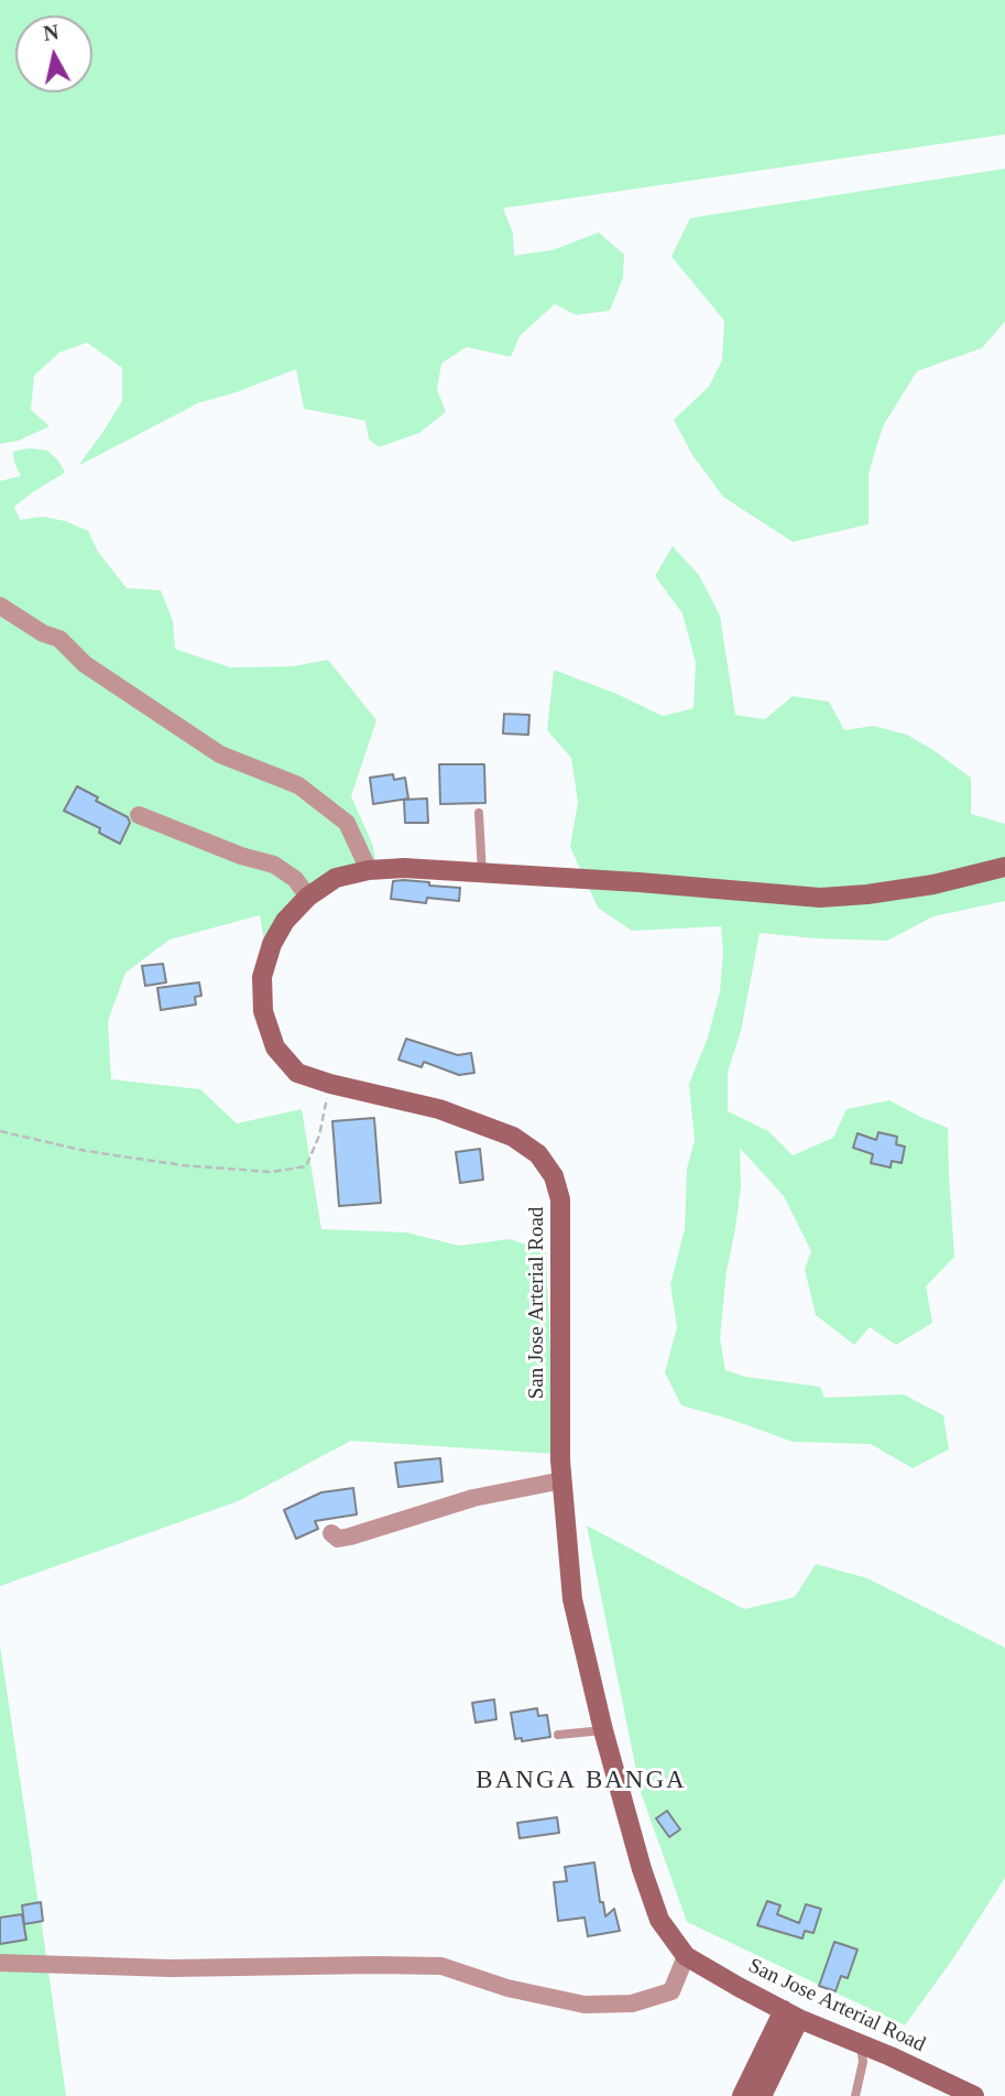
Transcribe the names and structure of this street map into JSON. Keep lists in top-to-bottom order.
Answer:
{
  "streets": {
    "main road": ["San Jose Arterial Road"]
  },
  "districts": ["BANGA BANGA"],
  "north": "top"
}
